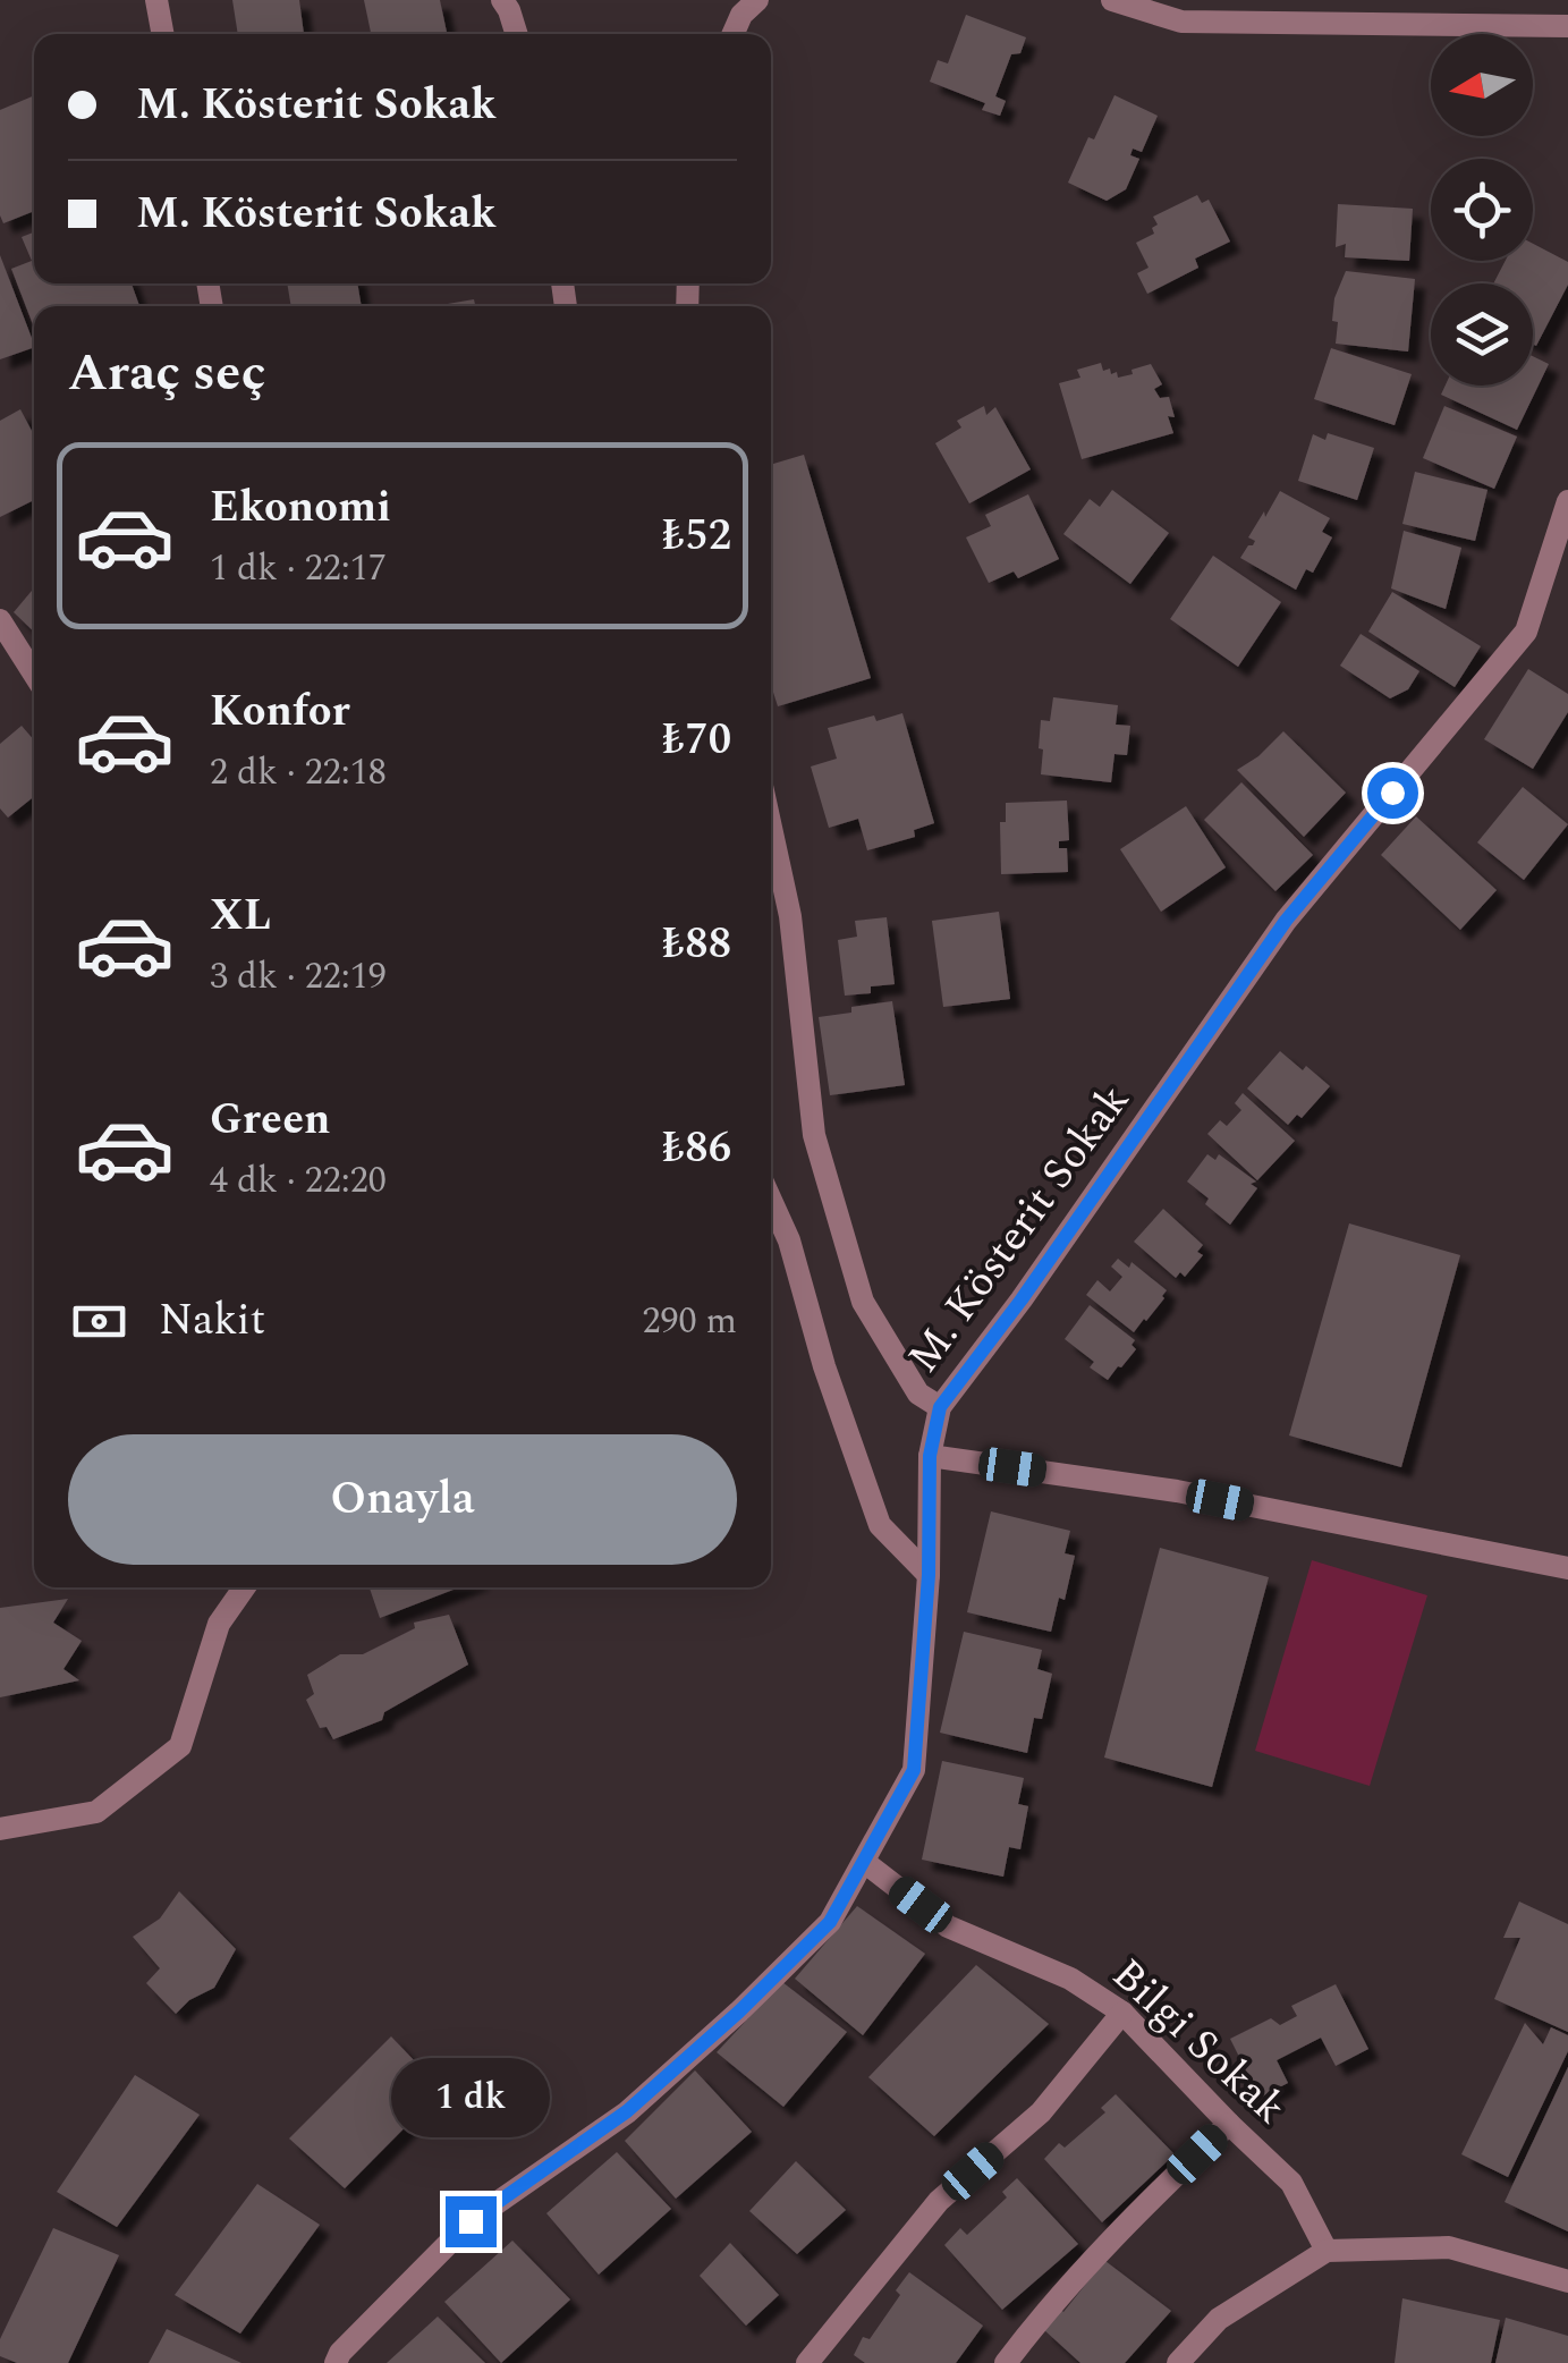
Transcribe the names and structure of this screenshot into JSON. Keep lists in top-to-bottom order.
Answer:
{
  "streets": {
    "street": ["M. Kösterit Sokak", "Bilgi Sokak"]
  },
  "crossings": [
    ["M. Kösterit Sokak", "Bilgi Sokak"]
  ],
  "north": "left",
  "page": {
    "banner": ["M. Kösterit Sokak", "M. Kösterit Sokak"],
    "heading": "Araç seç",
    "list": [
      {
        "name": "Ekonomi",
        "note": "1 dk · 22:17",
        "value": "₺52"
      },
      {
        "name": "Konfor",
        "note": "2 dk · 22:18",
        "value": "₺70"
      },
      {
        "name": "XL",
        "note": "3 dk · 22:19",
        "value": "₺88"
      },
      {
        "name": "Green",
        "note": "4 dk · 22:20",
        "value": "₺86"
      }
    ],
    "pay": ["Nakit", "290 m"],
    "buttons": "Onayla",
    "bubble": "1 dk"
  }
}
